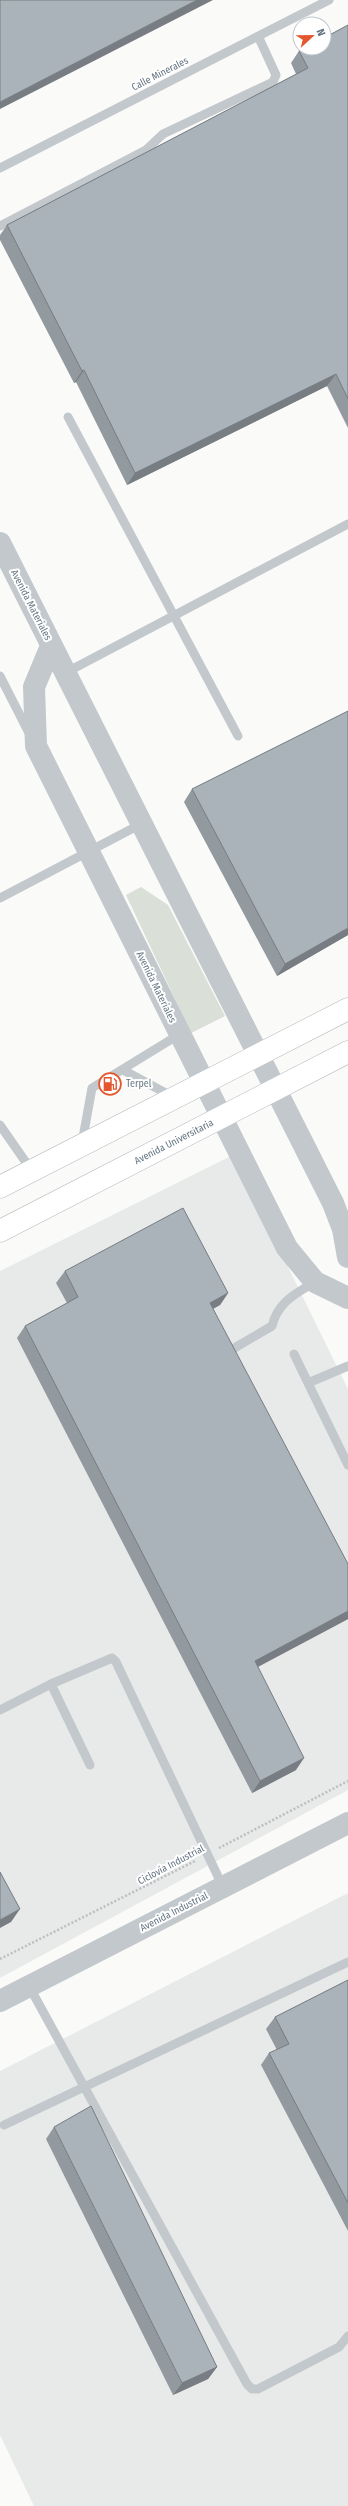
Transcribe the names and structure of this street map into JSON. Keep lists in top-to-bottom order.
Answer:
{
  "streets": {
    "main road": ["Avenida Universitaria"],
    "street": ["Avenida Materiales", "Avenida Industrial"],
    "lane": ["Calle Minerales"],
    "path": ["Ciclovía Industrial"]
  },
  "crossings": [
    ["Avenida Materiales", "Avenida Universitaria"]
  ],
  "places": {
    "fuel station": ["Terpel"]
  },
  "north": "right"
}
